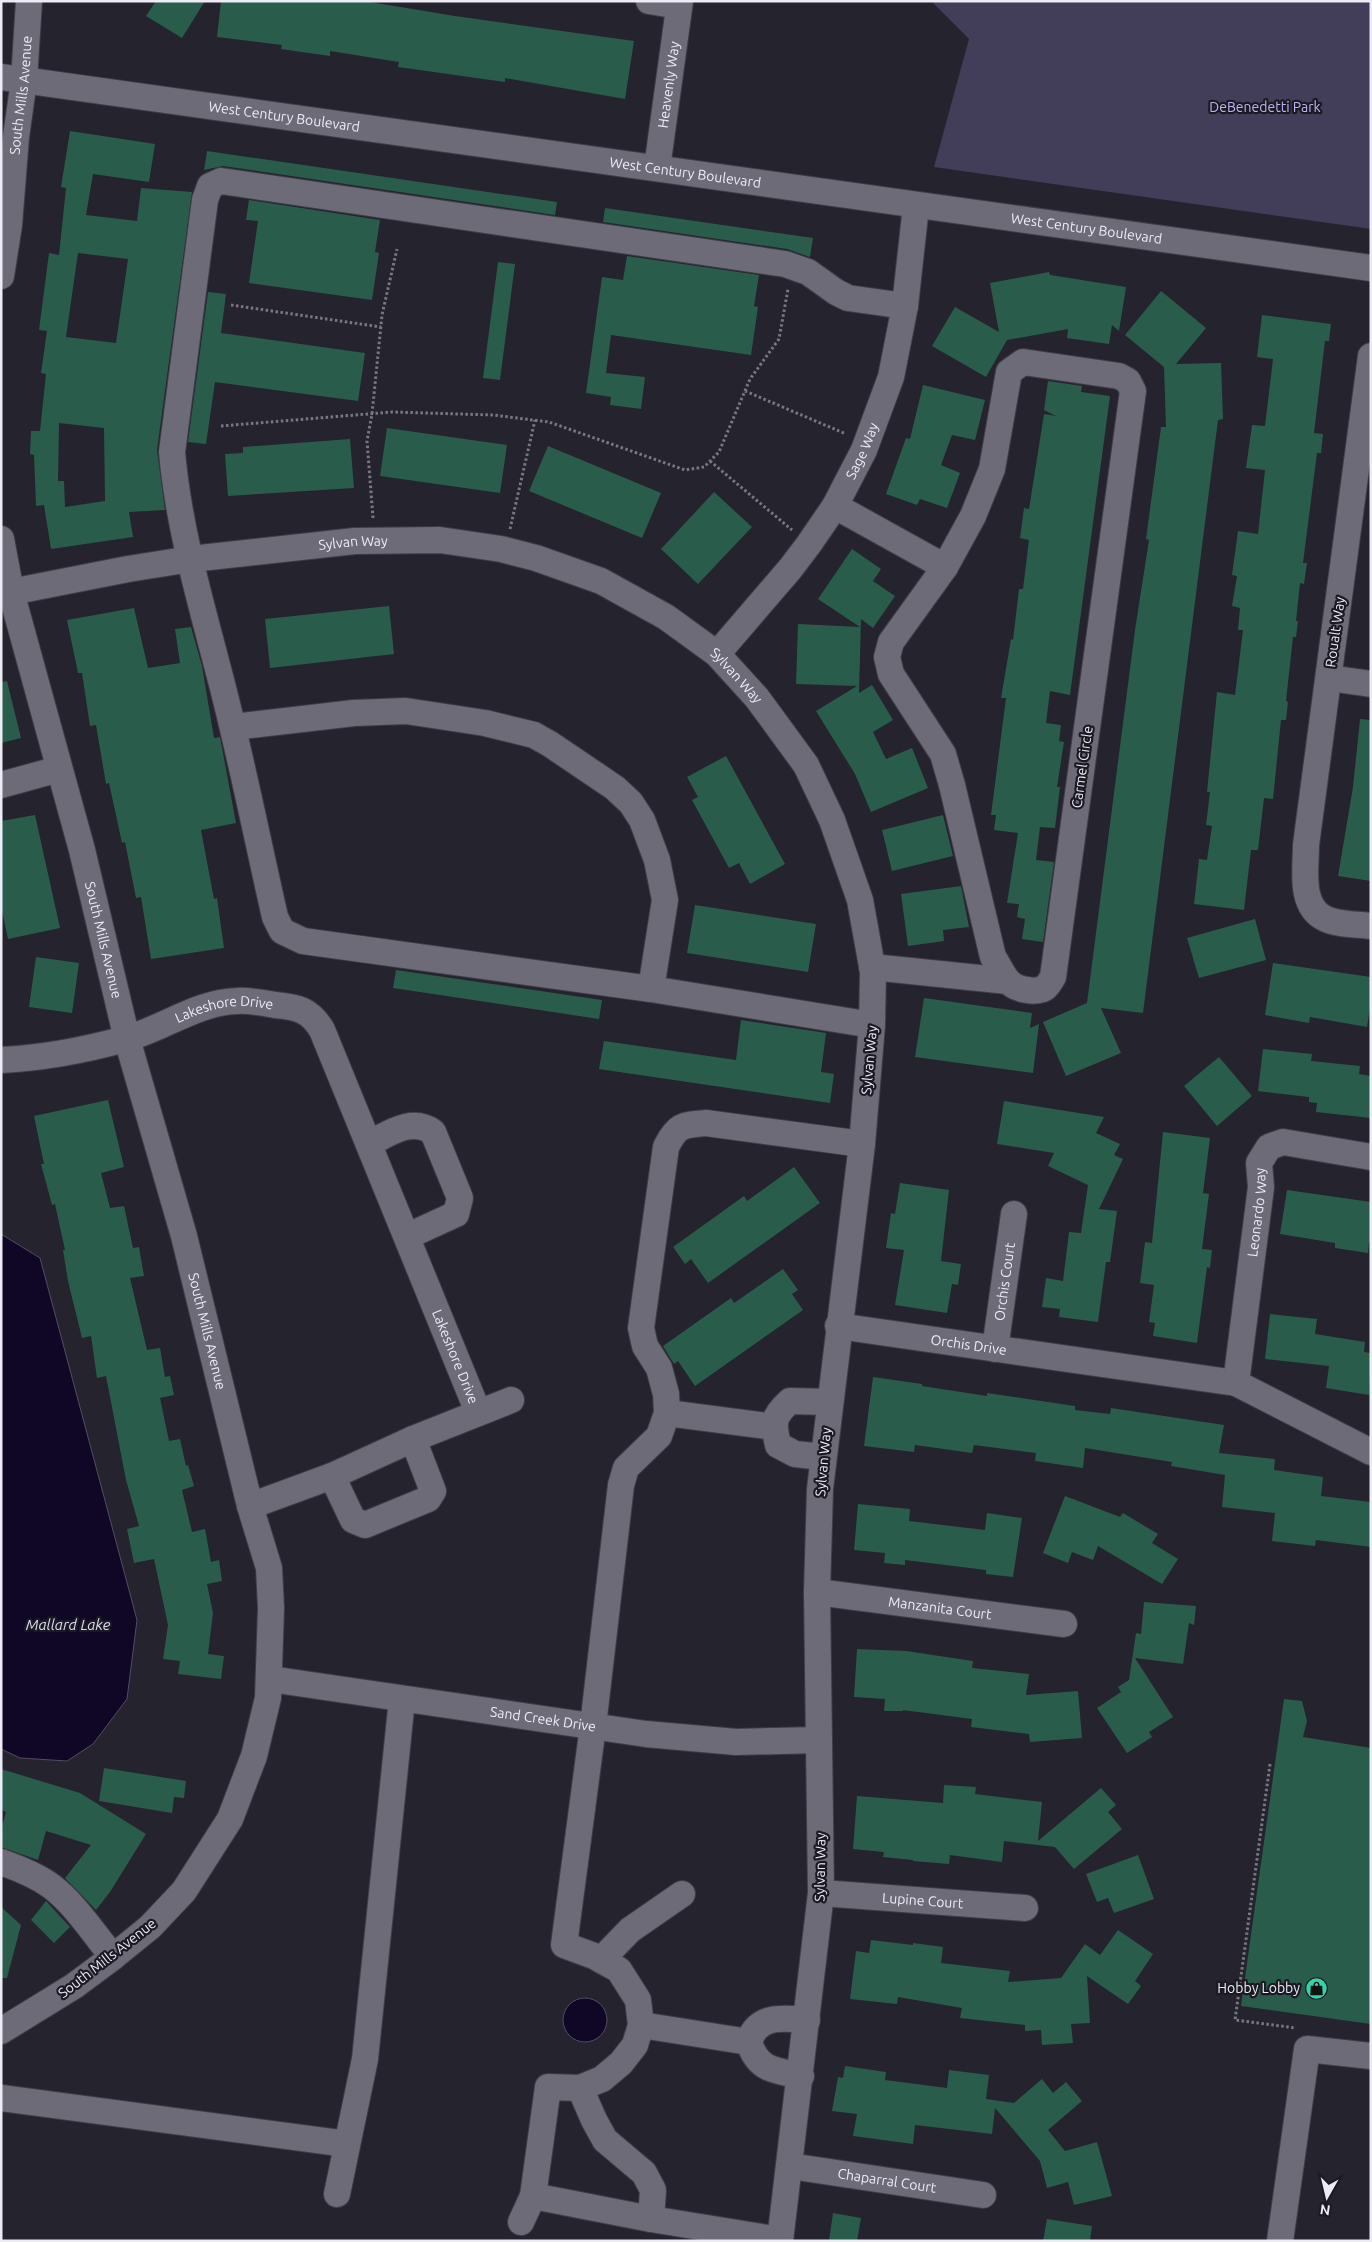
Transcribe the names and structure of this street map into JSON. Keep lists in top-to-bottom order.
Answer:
{
  "streets": {
    "street": [
      "Heavenly Way",
      "South Mills Avenue",
      "West Century Boulevard",
      "Sage Way",
      "Sylvan Way",
      "Roualt Way",
      "Carmel Circle",
      "Lakeshore Drive",
      "Leonardo Way",
      "Orchis Court",
      "Orchis Drive",
      "Manzanita Court",
      "Sand Creek Drive",
      "Lupine Court",
      "Chaparral Court"
    ]
  },
  "crossings": [
    ["Heavenly Way", "West Century Boulevard"],
    ["South Mills Avenue", "West Century Boulevard"],
    ["South Mills Avenue", "Sylvan Way"],
    ["South Mills Avenue", "Lakeshore Drive"],
    ["South Mills Avenue", "Sand Creek Drive"],
    ["West Century Boulevard", "Sage Way"],
    ["Sage Way", "Sylvan Way"],
    ["Sylvan Way", "Orchis Drive"],
    ["Sylvan Way", "Manzanita Court"],
    ["Sylvan Way", "Sand Creek Drive"],
    ["Sylvan Way", "Lupine Court"],
    ["Sylvan Way", "Chaparral Court"],
    ["Leonardo Way", "Orchis Drive"],
    ["Orchis Court", "Orchis Drive"]
  ],
  "water": ["Mallard Lake"],
  "parks": ["DeBenedetti Park"],
  "places": {
    "shop": ["Hobby Lobby"]
  },
  "north": "bottom"
}
